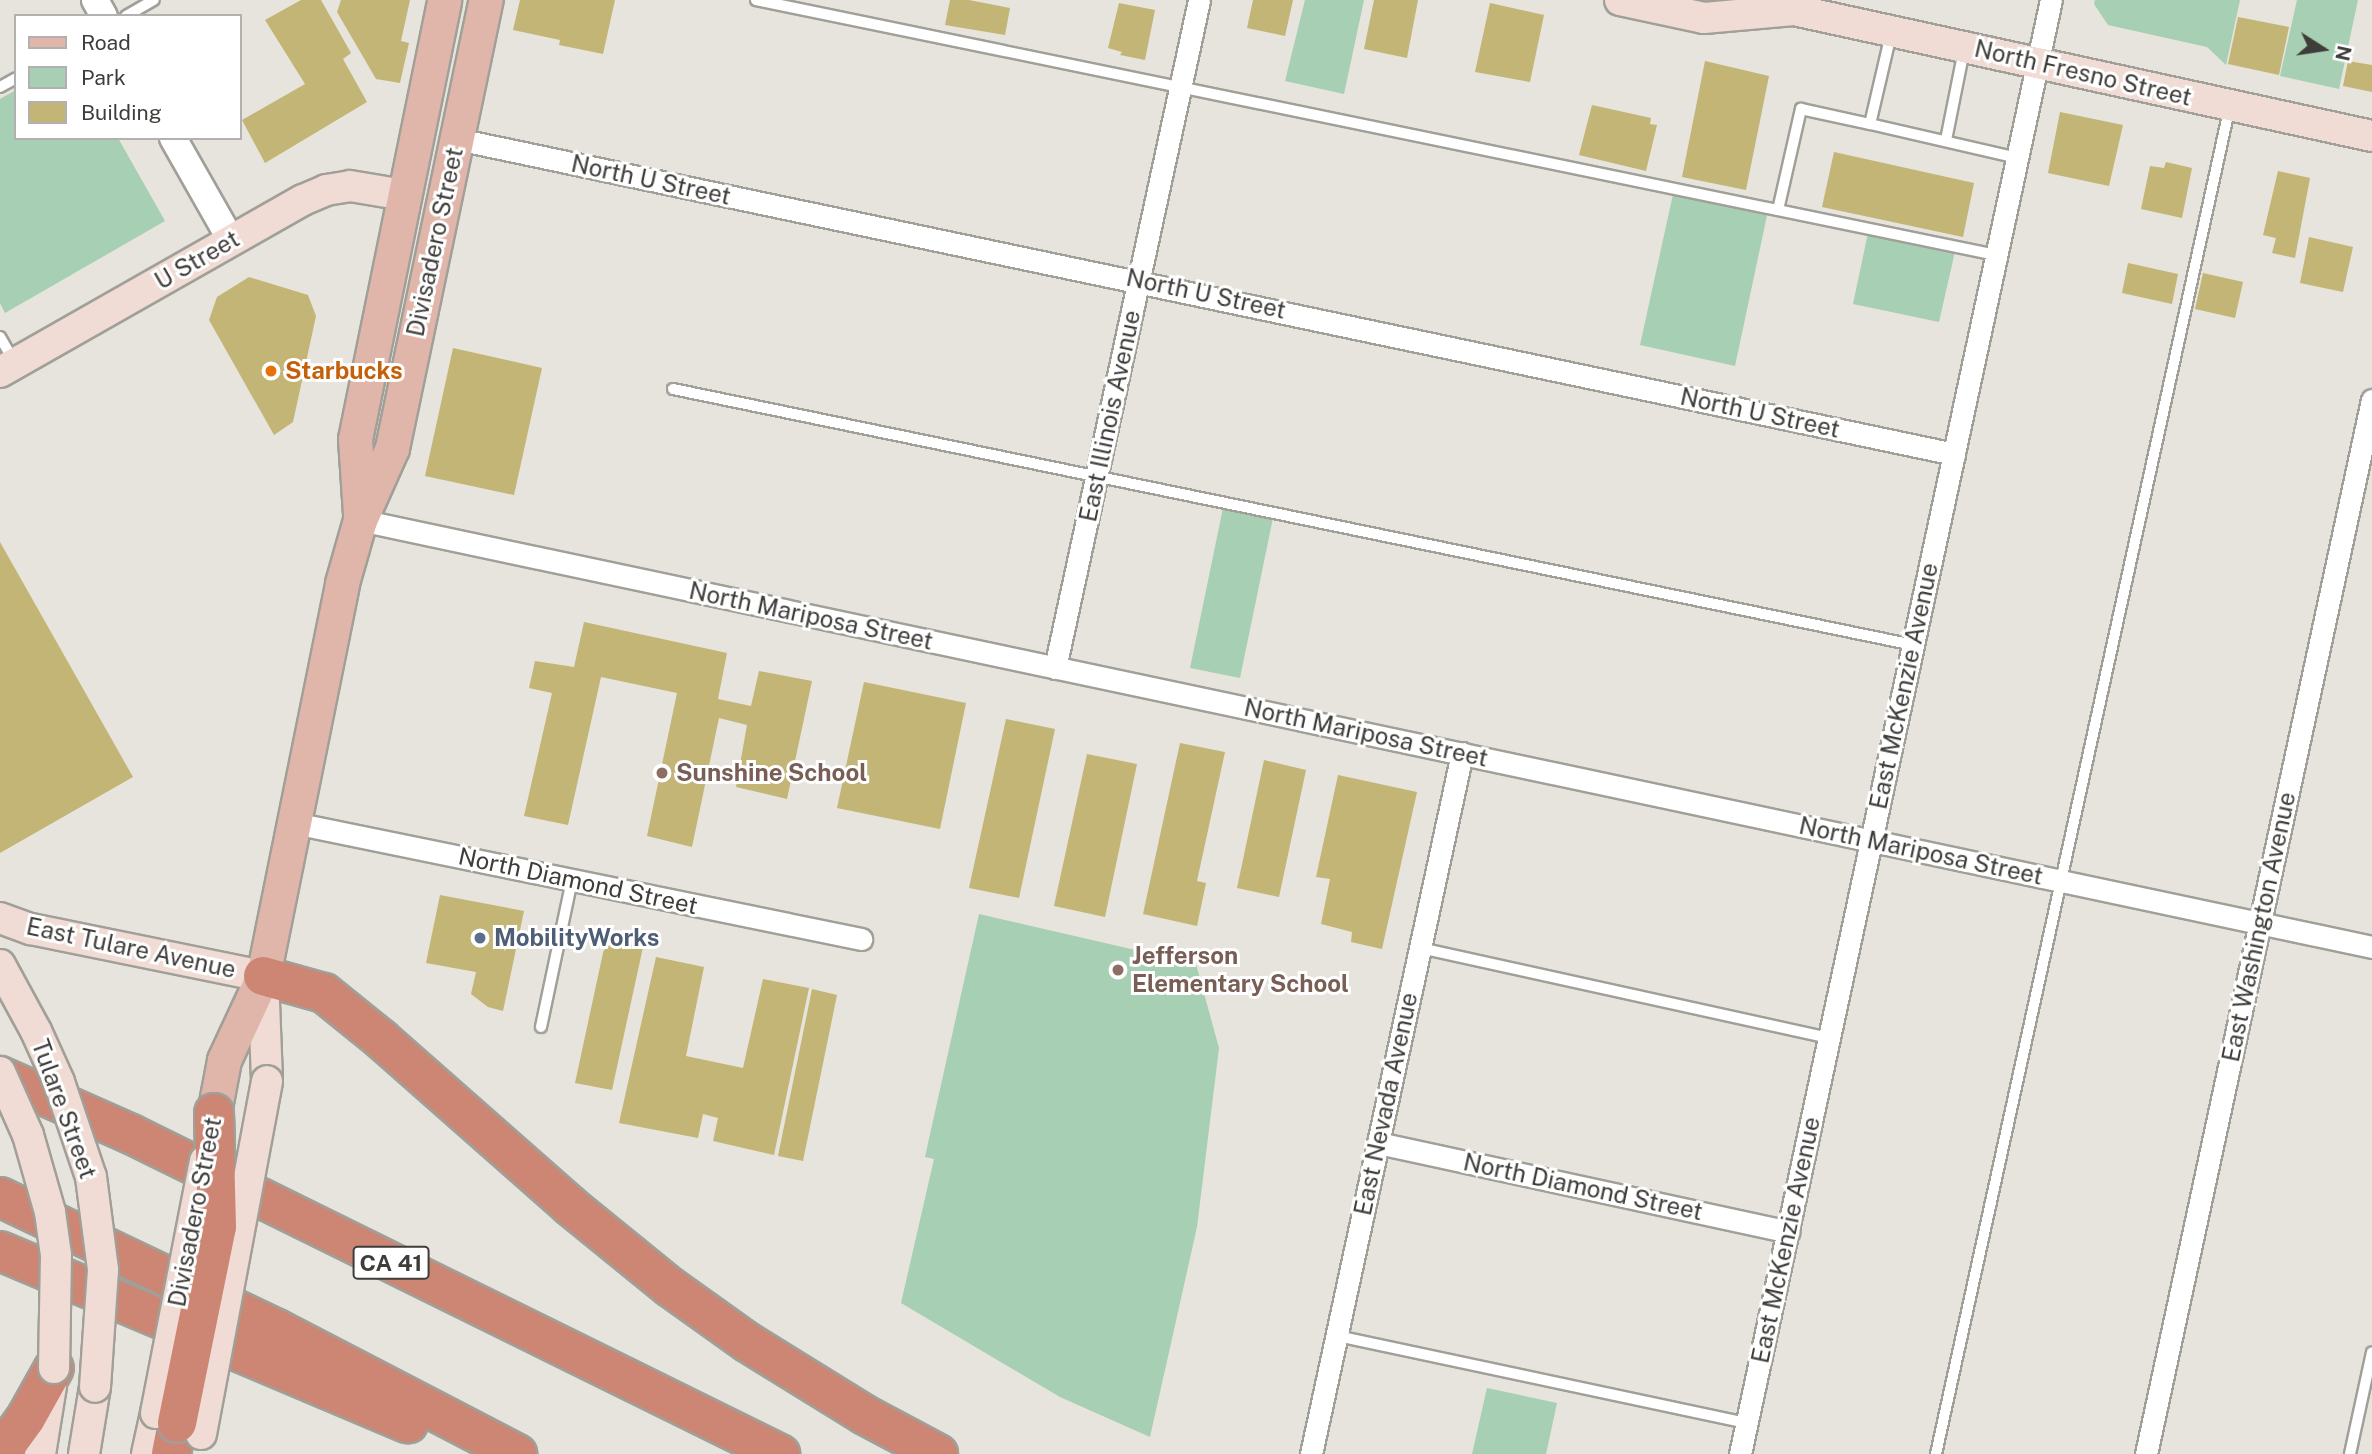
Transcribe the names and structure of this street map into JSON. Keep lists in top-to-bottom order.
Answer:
{
  "streets": {
    "highway": ["CA 41"],
    "main road": [
      "North Fresno Street",
      "Divisadero Street",
      "U Street",
      "East Tulare Avenue",
      "Tulare Street"
    ],
    "street": [
      "North U Street",
      "East Illinois Avenue",
      "North Mariposa Street",
      "East McKenzie Avenue",
      "North Diamond Street",
      "East Washington Avenue",
      "East Nevada Avenue"
    ]
  },
  "crossings": [
    ["North Fresno Street", "East McKenzie Avenue"],
    ["North U Street", "Divisadero Street"],
    ["North U Street", "East Illinois Avenue"],
    ["North U Street", "East McKenzie Avenue"],
    ["Divisadero Street", "U Street"],
    ["Divisadero Street", "North Mariposa Street"],
    ["Divisadero Street", "North Diamond Street"],
    ["Divisadero Street", "East Tulare Avenue"],
    ["East Illinois Avenue", "North Mariposa Street"],
    ["North Mariposa Street", "East McKenzie Avenue"],
    ["North Mariposa Street", "East Washington Avenue"],
    ["North Mariposa Street", "East Nevada Avenue"],
    ["East McKenzie Avenue", "North Diamond Street"],
    ["North Diamond Street", "East Nevada Avenue"],
    ["Tulare Street", "CA 41"]
  ],
  "places": [
    "Starbucks",
    "Sunshine School",
    "MobilityWorks",
    "Jefferson Elementary School"
  ],
  "legend": ["Road", "Park", "Building"],
  "north": "right"
}
